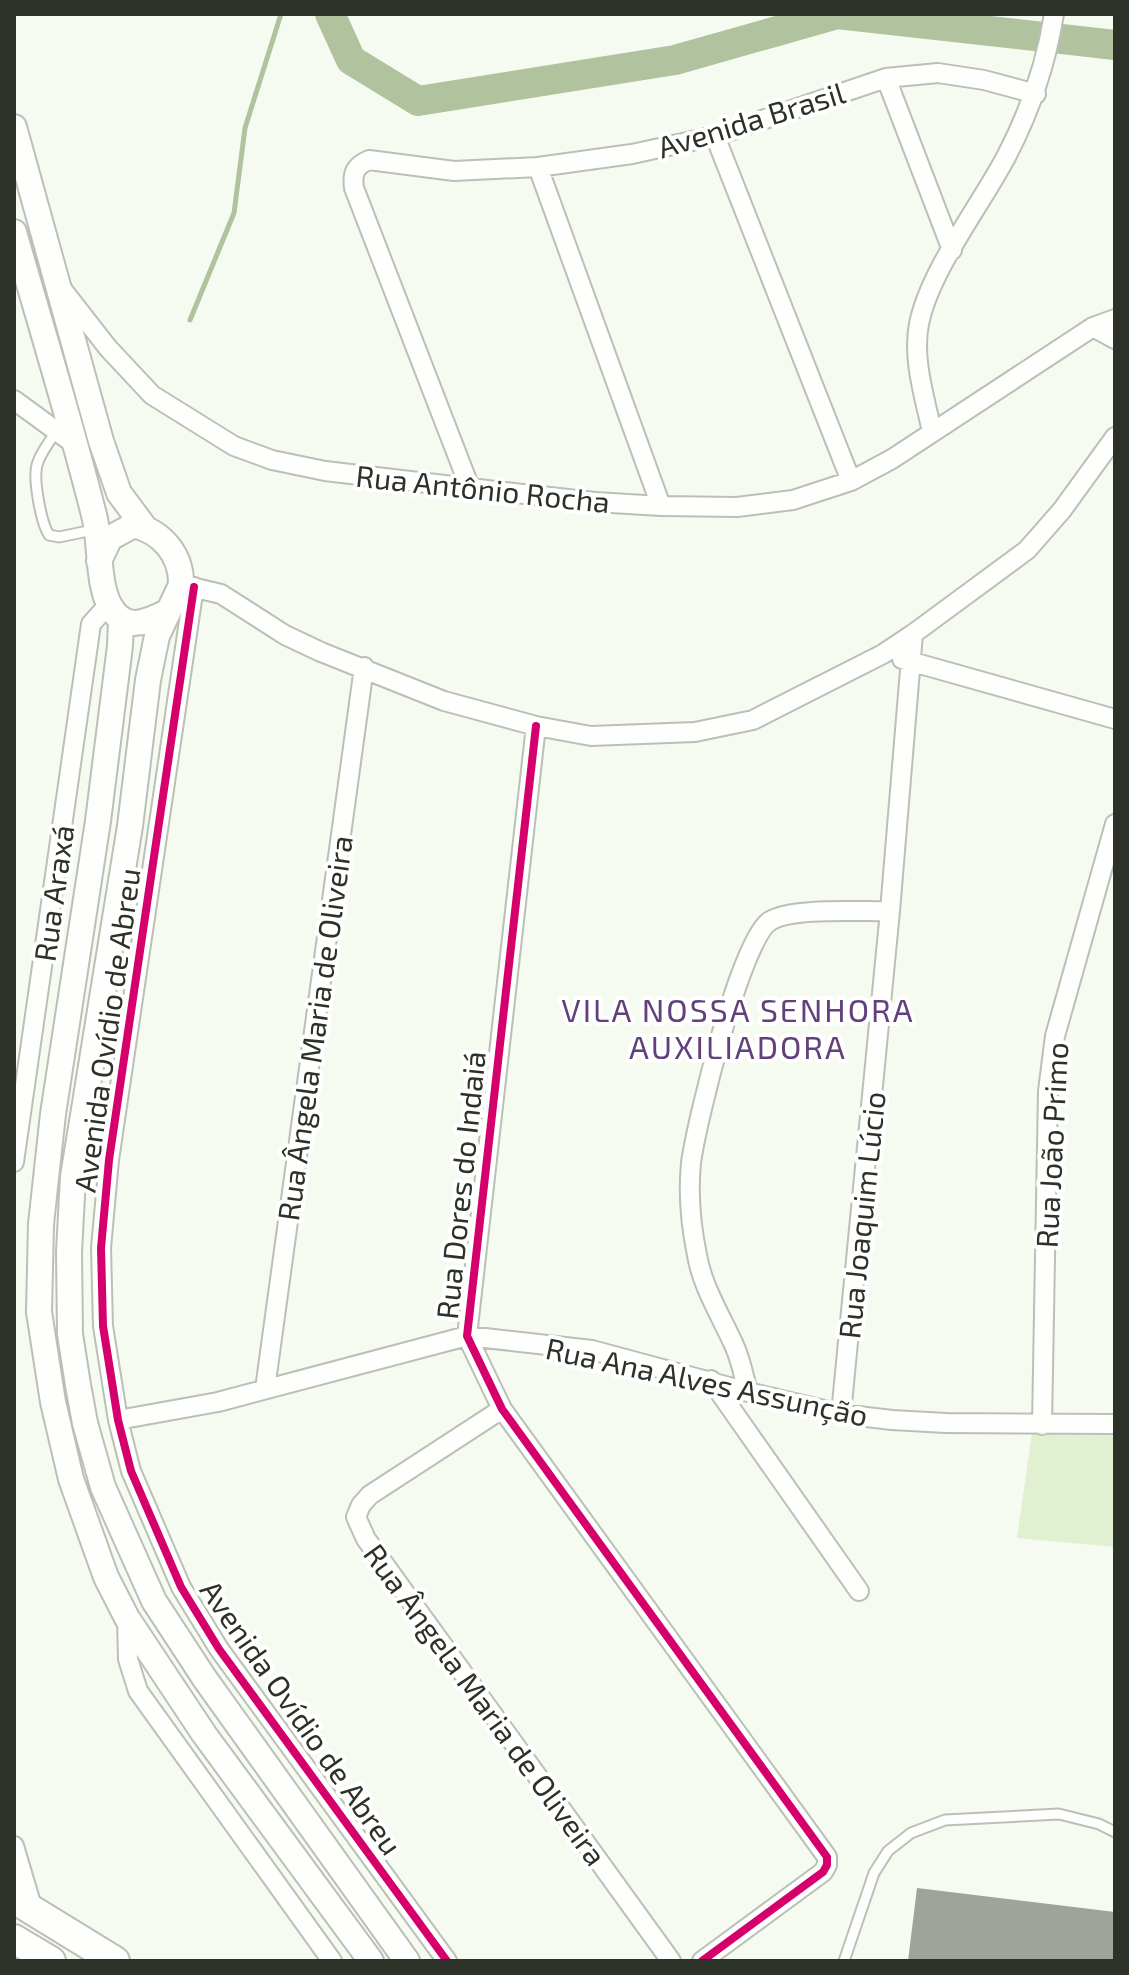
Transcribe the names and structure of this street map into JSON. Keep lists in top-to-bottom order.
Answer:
{
  "streets": {
    "main road": ["Rua Antônio Rocha", "Avenida Ovídio de Abreu"],
    "street": [
      "Avenida Brasil",
      "Rua Araxá",
      "Rua Ângela Maria de Oliveira",
      "Rua João Primo",
      "Rua Dores do Indaiá",
      "Rua Joaquim Lúcio",
      "Rua Ana Alves Assunção"
    ]
  },
  "crossings": [
    ["Avenida Brasil", "Rua Antônio Rocha"],
    ["Rua Araxá", "Avenida Ovídio de Abreu"],
    ["Rua Ângela Maria de Oliveira", "Rua Dores do Indaiá"],
    ["Rua Ângela Maria de Oliveira", "Rua Ana Alves Assunção"],
    ["Avenida Ovídio de Abreu", "Rua Ana Alves Assunção"],
    ["Rua João Primo", "Rua Ana Alves Assunção"],
    ["Rua Dores do Indaiá", "Rua Ana Alves Assunção"],
    ["Rua Joaquim Lúcio", "Rua Ana Alves Assunção"]
  ],
  "districts": ["VILA NOSSA SENHORA AUXILIADORA"]
}
